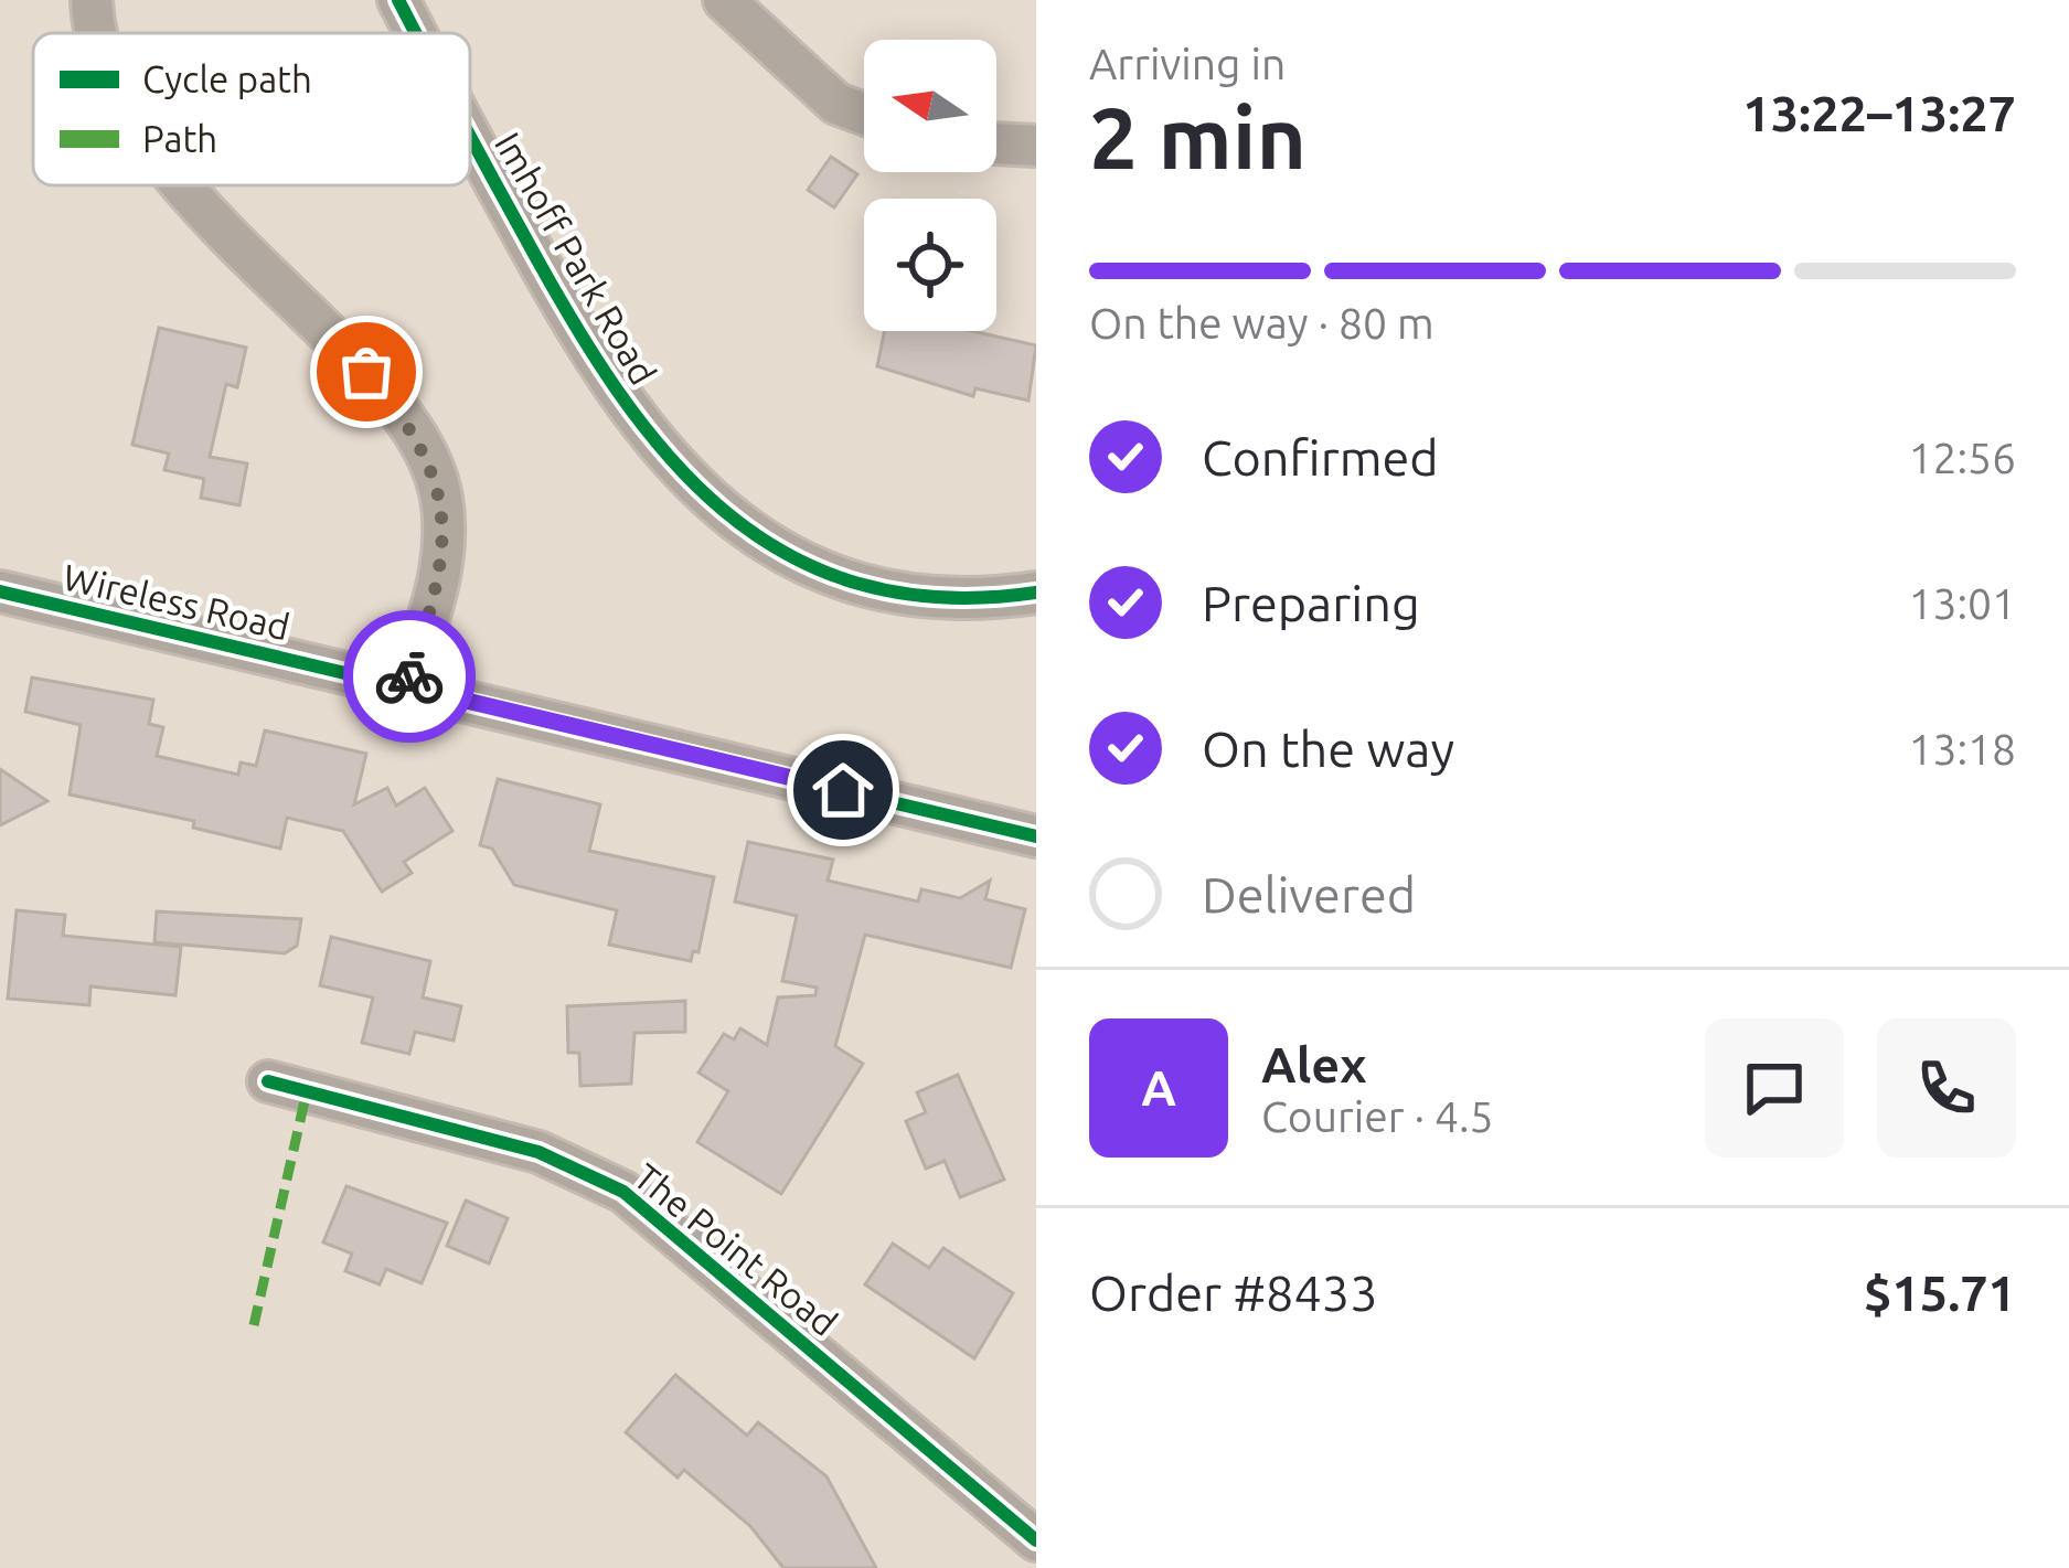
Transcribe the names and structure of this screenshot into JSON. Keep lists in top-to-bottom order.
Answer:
{
  "streets": {
    "street": ["Imhoff Park Road", "Wireless Road", "The Point Road"]
  },
  "legend": ["Cycle path", "Path"],
  "north": "left",
  "page": {
    "heading": ["2 min", "Arriving in", "13:22–13:27"],
    "panel": [
      "Alex",
      "Courier · 4.5",
      "Order #8433",
      "$15.71"
    ],
    "bar": "On the way · 80 m",
    "list": [
      ["Confirmed", "12:56"],
      ["Preparing", "13:01"],
      ["On the way", "13:18"],
      "Delivered"
    ],
    "round": "A"
  }
}
